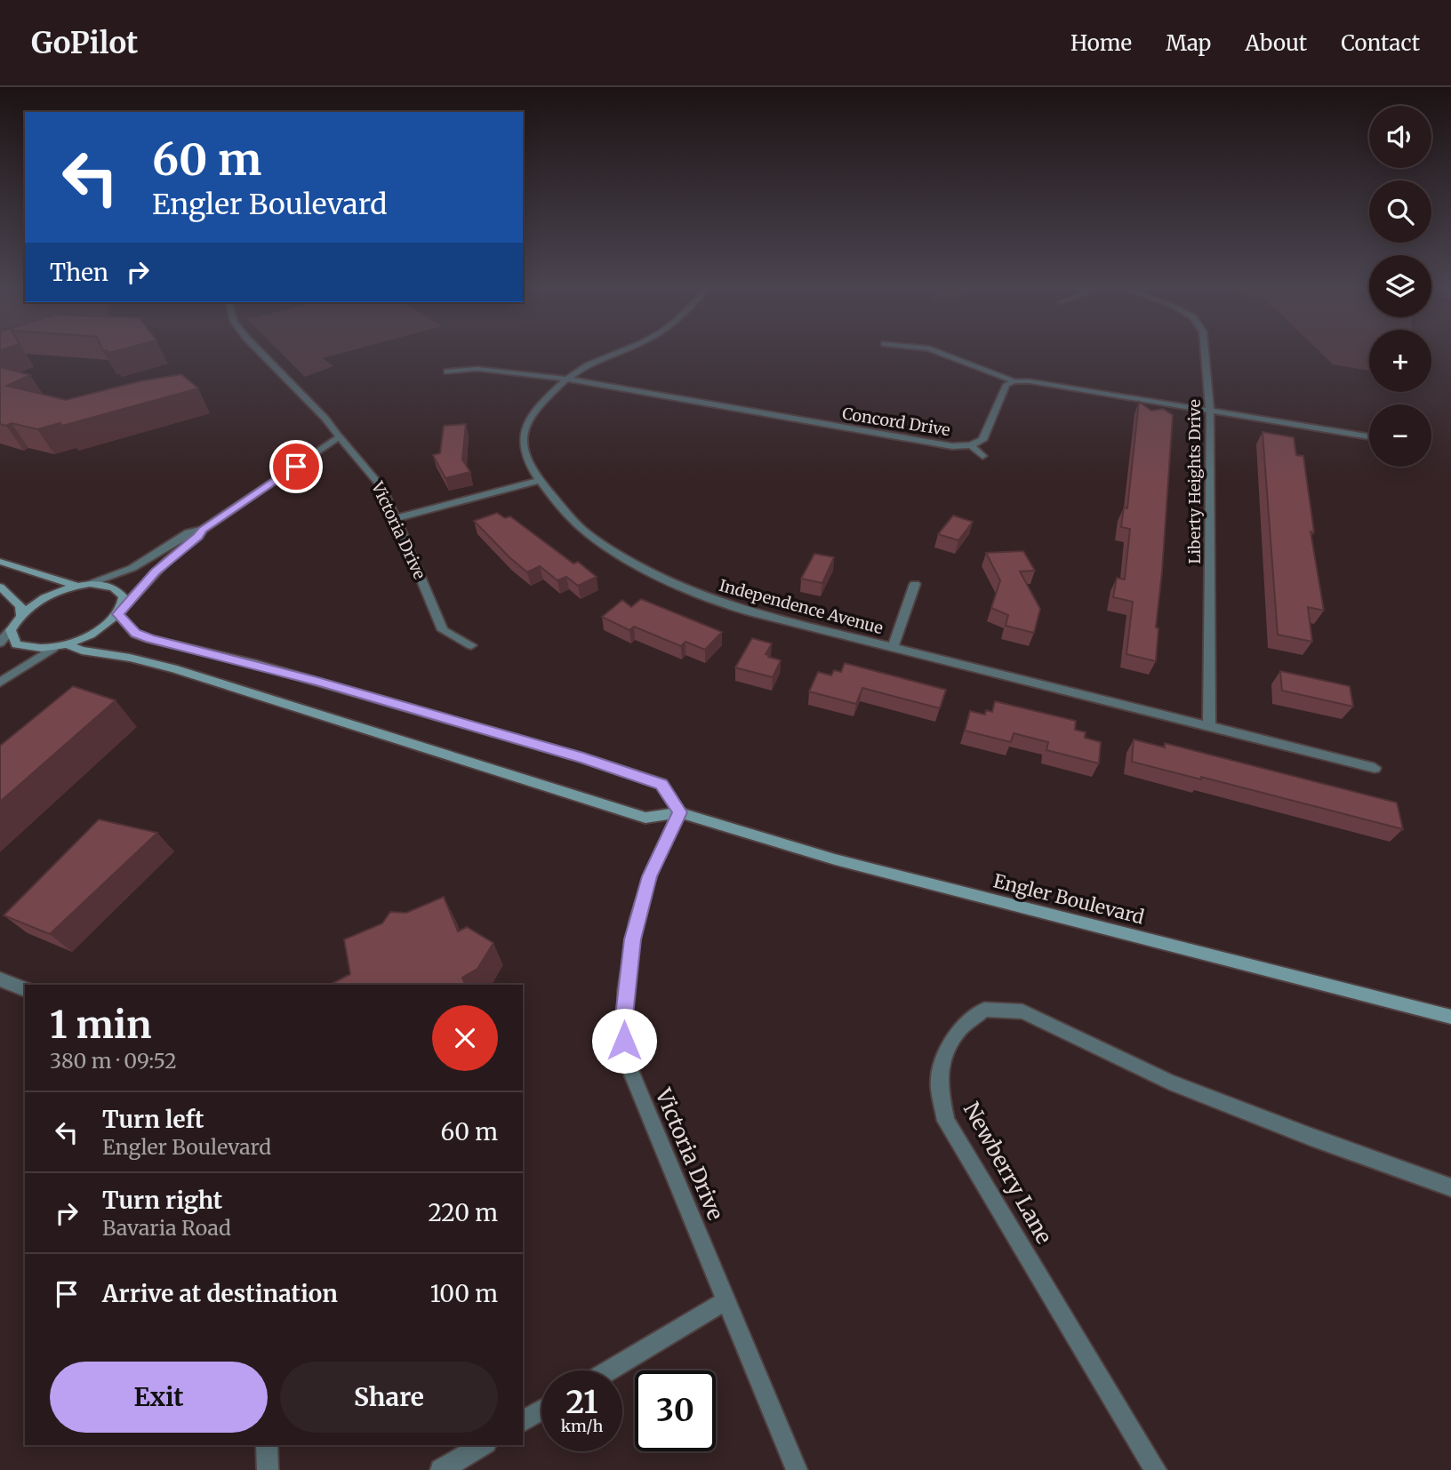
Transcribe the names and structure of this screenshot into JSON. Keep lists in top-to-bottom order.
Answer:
{
  "streets": {
    "main road": ["Engler Boulevard"],
    "street": [
      "Concord Drive",
      "Liberty Heights Drive",
      "Victoria Drive",
      "Independence Avenue",
      "Newberry Lane"
    ]
  },
  "crossings": [
    ["Concord Drive", "Independence Avenue"],
    ["Liberty Heights Drive", "Independence Avenue"],
    ["Victoria Drive", "Engler Boulevard"]
  ],
  "page": {
    "header": "GoPilot",
    "nav": [
      "Home",
      "Map",
      "About",
      "Contact"
    ],
    "map_buttons": ["+", "−"],
    "turn": ["60 m", "Engler Boulevard"],
    "then": "Then",
    "heading": ["1 min", "380 m · 09:52"],
    "list": [
      {
        "name": "Turn left",
        "note": "Engler Boulevard",
        "value": "60 m"
      },
      {
        "name": "Turn right",
        "note": "Bavaria Road",
        "value": "220 m"
      },
      {
        "name": "Arrive at destination",
        "value": "100 m"
      }
    ],
    "buttons": ["Exit", "Share"],
    "speed": "21 km/h",
    "limit": "30"
  }
}
